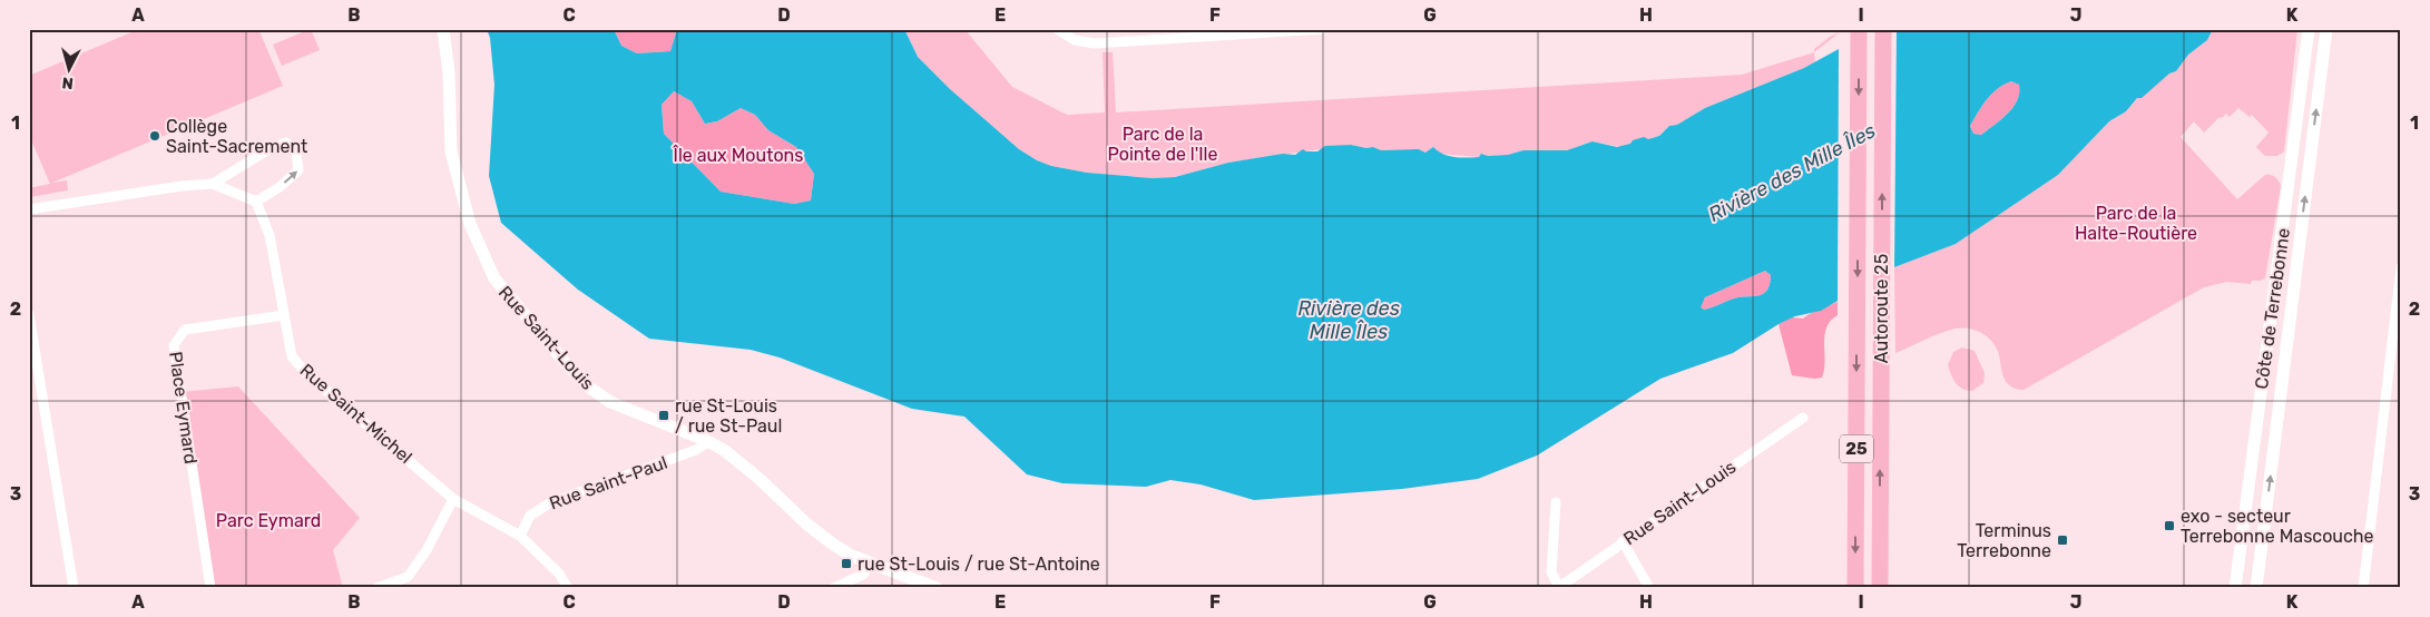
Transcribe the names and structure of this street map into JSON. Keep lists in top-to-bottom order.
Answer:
{
  "streets": {
    "highway": ["Autoroute 25", "25"],
    "main road": ["Côte de Terrebonne", "Rue Saint-Louis"],
    "street": ["Place Eymard", "Rue Saint-Michel", "Rue Saint-Paul"]
  },
  "crossings": [
    ["Rue Saint-Louis", "Rue Saint-Paul"],
    ["Place Eymard", "Rue Saint-Michel"],
    ["Rue Saint-Michel", "Rue Saint-Paul"]
  ],
  "water": ["Rivière des Mille Îles"],
  "parks": [
    "Parc de la Pointe de l'Ile",
    "Île aux Moutons",
    "Parc de la Halte-Routière",
    "Parc Eymard"
  ],
  "places": {
    "other": ["Collège Saint-Sacrement"],
    "transit": [
      "rue St-Louis / rue St-Paul",
      "exo - secteur Terrebonne Mascouche",
      "Terminus Terrebonne",
      "rue St-Louis / rue St-Antoine"
    ]
  },
  "north": "bottom",
  "grid": {
    "columns": [
      "A",
      "B",
      "C",
      "D",
      "E",
      "F",
      "G",
      "H",
      "I",
      "J",
      "K"
    ],
    "rows": ["1", "2", "3"]
  }
}
